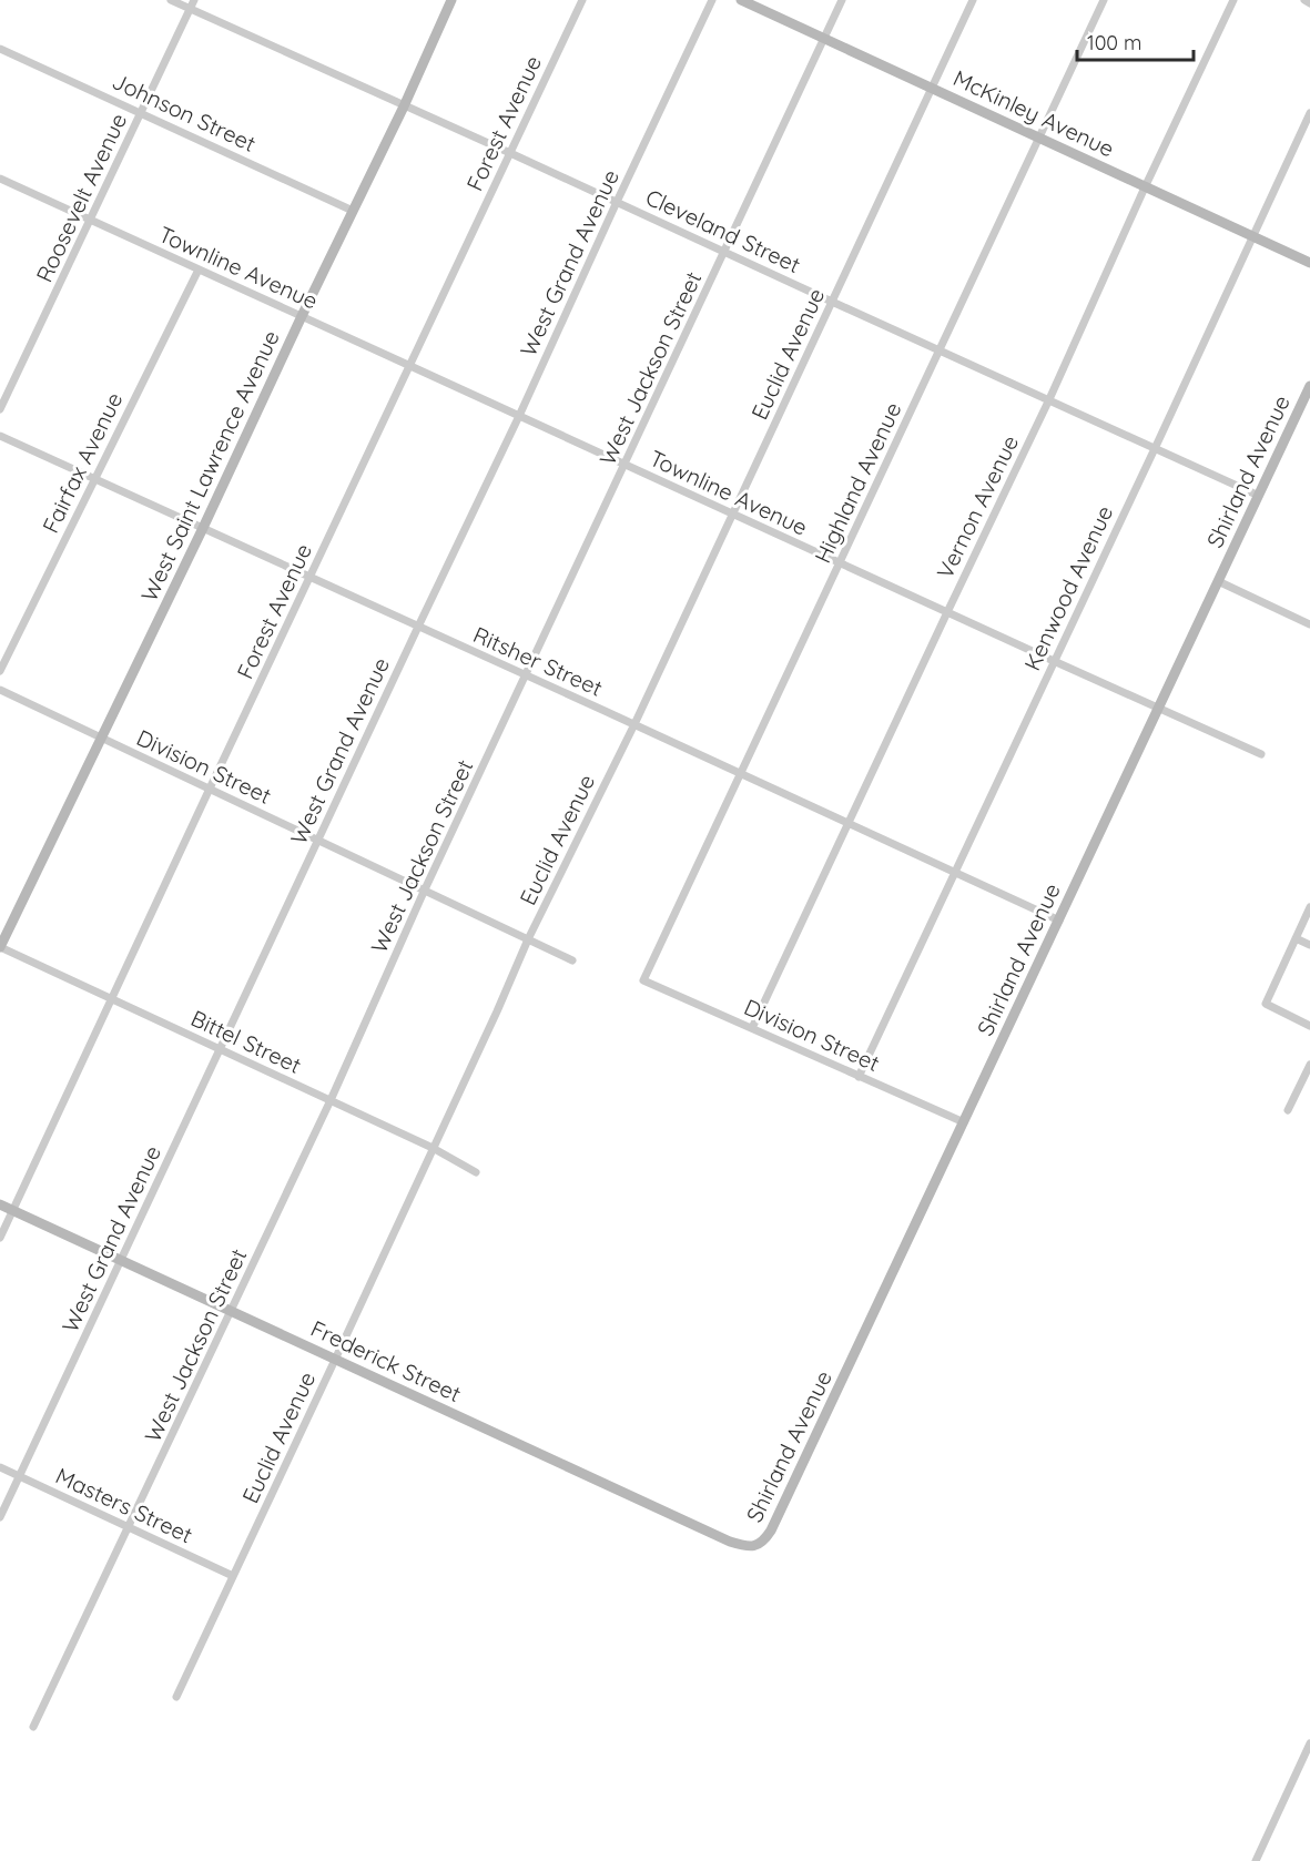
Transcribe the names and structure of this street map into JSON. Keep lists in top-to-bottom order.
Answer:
{
  "streets": {
    "street": [
      "Johnson Street",
      "McKinley Avenue",
      "Forest Avenue",
      "Roosevelt Avenue",
      "Cleveland Street",
      "West Grand Avenue",
      "Townline Avenue",
      "Euclid Avenue",
      "West Jackson Street",
      "Fairfax Avenue",
      "West Saint Lawrence Avenue",
      "Shirland Avenue",
      "Highland Avenue",
      "Vernon Avenue",
      "Kenwood Avenue",
      "Ritsher Street",
      "Division Street",
      "Bittel Street",
      "Frederick Street",
      "Masters Street"
    ]
  },
  "crossings": [
    ["Johnson Street", "Roosevelt Avenue"],
    ["Johnson Street", "West Saint Lawrence Avenue"],
    ["McKinley Avenue", "Euclid Avenue"],
    ["McKinley Avenue", "West Jackson Street"],
    ["McKinley Avenue", "Highland Avenue"],
    ["McKinley Avenue", "Vernon Avenue"],
    ["McKinley Avenue", "Kenwood Avenue"],
    ["Forest Avenue", "Cleveland Street"],
    ["Forest Avenue", "Townline Avenue"],
    ["Forest Avenue", "Ritsher Street"],
    ["Forest Avenue", "Division Street"],
    ["Forest Avenue", "Bittel Street"],
    ["Forest Avenue", "Frederick Street"],
    ["Roosevelt Avenue", "Cleveland Street"],
    ["Roosevelt Avenue", "Townline Avenue"],
    ["Cleveland Street", "West Grand Avenue"],
    ["Cleveland Street", "Euclid Avenue"],
    ["Cleveland Street", "West Jackson Street"],
    ["Cleveland Street", "West Saint Lawrence Avenue"],
    ["Cleveland Street", "Shirland Avenue"],
    ["Cleveland Street", "Highland Avenue"],
    ["Cleveland Street", "Vernon Avenue"],
    ["Cleveland Street", "Kenwood Avenue"],
    ["West Grand Avenue", "Townline Avenue"],
    ["West Grand Avenue", "Ritsher Street"],
    ["West Grand Avenue", "Division Street"],
    ["West Grand Avenue", "Bittel Street"],
    ["West Grand Avenue", "Frederick Street"],
    ["West Grand Avenue", "Masters Street"],
    ["Townline Avenue", "Euclid Avenue"],
    ["Townline Avenue", "West Jackson Street"],
    ["Townline Avenue", "Fairfax Avenue"],
    ["Townline Avenue", "West Saint Lawrence Avenue"],
    ["Townline Avenue", "Shirland Avenue"],
    ["Townline Avenue", "Highland Avenue"],
    ["Townline Avenue", "Vernon Avenue"],
    ["Townline Avenue", "Kenwood Avenue"],
    ["Euclid Avenue", "Ritsher Street"],
    ["Euclid Avenue", "Division Street"],
    ["Euclid Avenue", "Bittel Street"],
    ["Euclid Avenue", "Frederick Street"],
    ["Euclid Avenue", "Masters Street"],
    ["West Jackson Street", "Ritsher Street"],
    ["West Jackson Street", "Division Street"],
    ["West Jackson Street", "Bittel Street"],
    ["West Jackson Street", "Frederick Street"],
    ["West Jackson Street", "Masters Street"],
    ["Fairfax Avenue", "Ritsher Street"],
    ["West Saint Lawrence Avenue", "Ritsher Street"],
    ["West Saint Lawrence Avenue", "Division Street"],
    ["West Saint Lawrence Avenue", "Bittel Street"],
    ["Shirland Avenue", "Ritsher Street"],
    ["Shirland Avenue", "Division Street"],
    ["Shirland Avenue", "Frederick Street"],
    ["Highland Avenue", "Ritsher Street"],
    ["Highland Avenue", "Division Street"],
    ["Vernon Avenue", "Ritsher Street"],
    ["Vernon Avenue", "Division Street"],
    ["Kenwood Avenue", "Ritsher Street"],
    ["Kenwood Avenue", "Division Street"]
  ],
  "scale_bar": "100 m"
}
